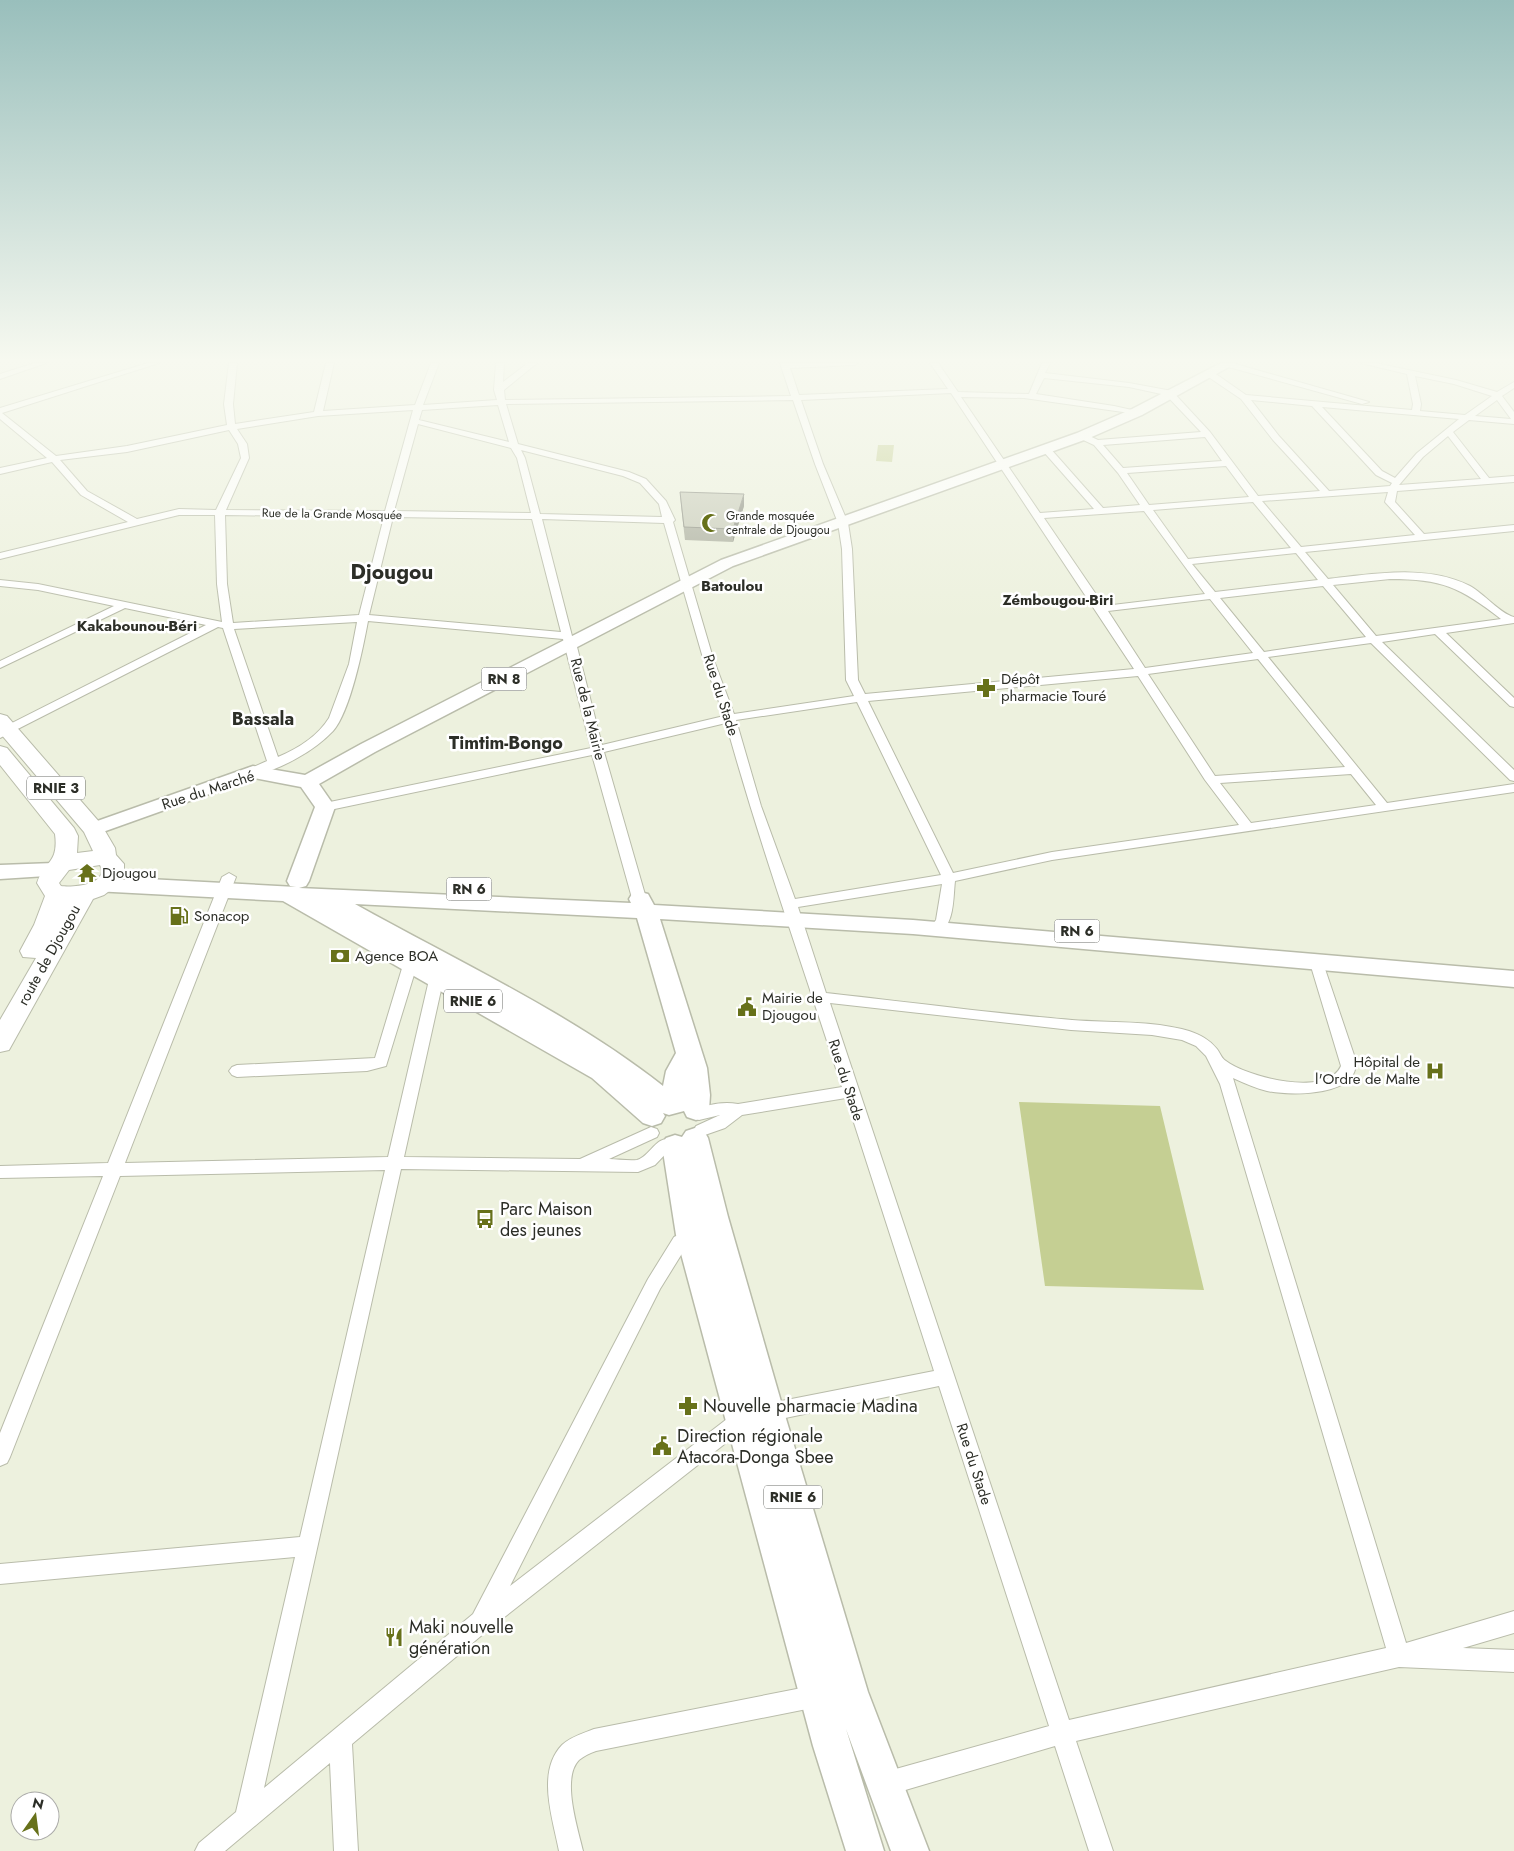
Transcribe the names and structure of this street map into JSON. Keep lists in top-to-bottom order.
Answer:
{
  "streets": {
    "highway": ["RNIE 3", "route de Djougou"],
    "main road": [
      "RN 8",
      "Rue de la Mairie",
      "Rue du Marché",
      "RN 6",
      "RNIE 6"
    ],
    "street": ["Rue de la Grande Mosquée", "Rue du Stade"]
  },
  "crossings": [
    ["Rue de la Grande Mosquée", "Rue du Stade"],
    ["Rue de la Grande Mosquée", "Rue de la Mairie"],
    ["RN 8", "Rue du Stade"],
    ["RN 8", "Rue de la Mairie"],
    ["RN 8", "Rue du Marché"],
    ["Rue du Stade", "RN 6"],
    ["Rue de la Mairie", "RN 6"],
    ["Rue de la Mairie", "RNIE 6"],
    ["RNIE 3", "Rue du Marché"],
    ["RNIE 3", "route de Djougou"],
    ["RNIE 3", "RNIE 6"],
    ["RN 6", "RNIE 6"],
    ["route de Djougou", "RNIE 6"]
  ],
  "districts": [
    "Djougou",
    "Batoulou",
    "Zémbougou-Biri",
    "Kakabounou-Béri",
    "Bassala",
    "Timtim-Bongo"
  ],
  "places": {
    "mosque": ["Grande mosquée centrale de Djougou"],
    "pharmacy": ["Dépôt pharmacie Touré", "Nouvelle pharmacie Madina"],
    "temple": ["Djougou"],
    "fuel station": ["Sonacop"],
    "bank": ["Agence BOA"],
    "public building": ["Mairie de Djougou", "Direction régionale Atacora-Donga Sbee"],
    "hospital": ["Hôpital de l'Ordre de Malte"],
    "bus stop": ["Parc Maison des jeunes"],
    "restaurant": ["Maki nouvelle génération"]
  },
  "north": "top"
}
